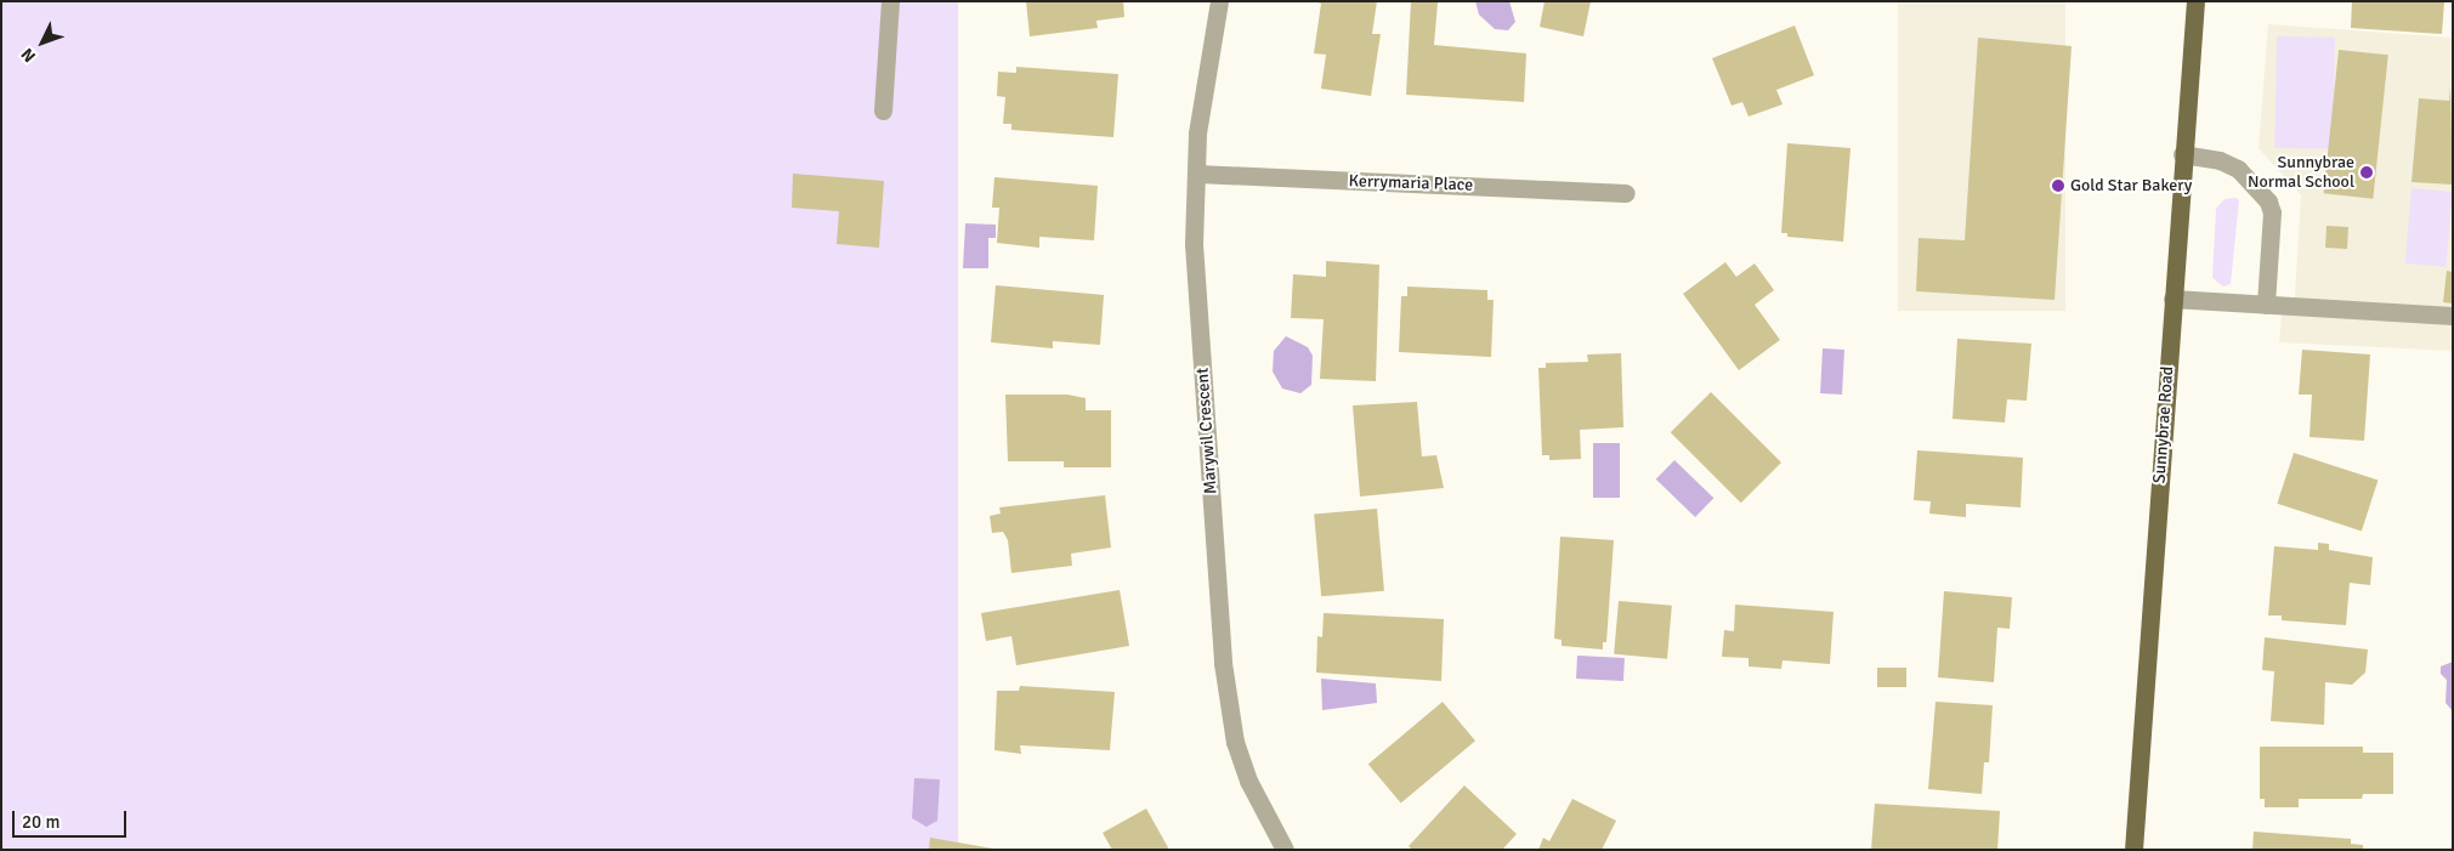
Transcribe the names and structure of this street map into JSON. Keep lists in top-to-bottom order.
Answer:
{
  "streets": {
    "main road": ["Sunnybrae Road"],
    "street": ["Kerrymaria Place", "Marywil Crescent"]
  },
  "crossings": [
    ["Kerrymaria Place", "Marywil Crescent"]
  ],
  "places": ["Sunnybrae Normal School", "Gold Star Bakery"],
  "scale_bar": "20 m",
  "north": "bottom left"
}
